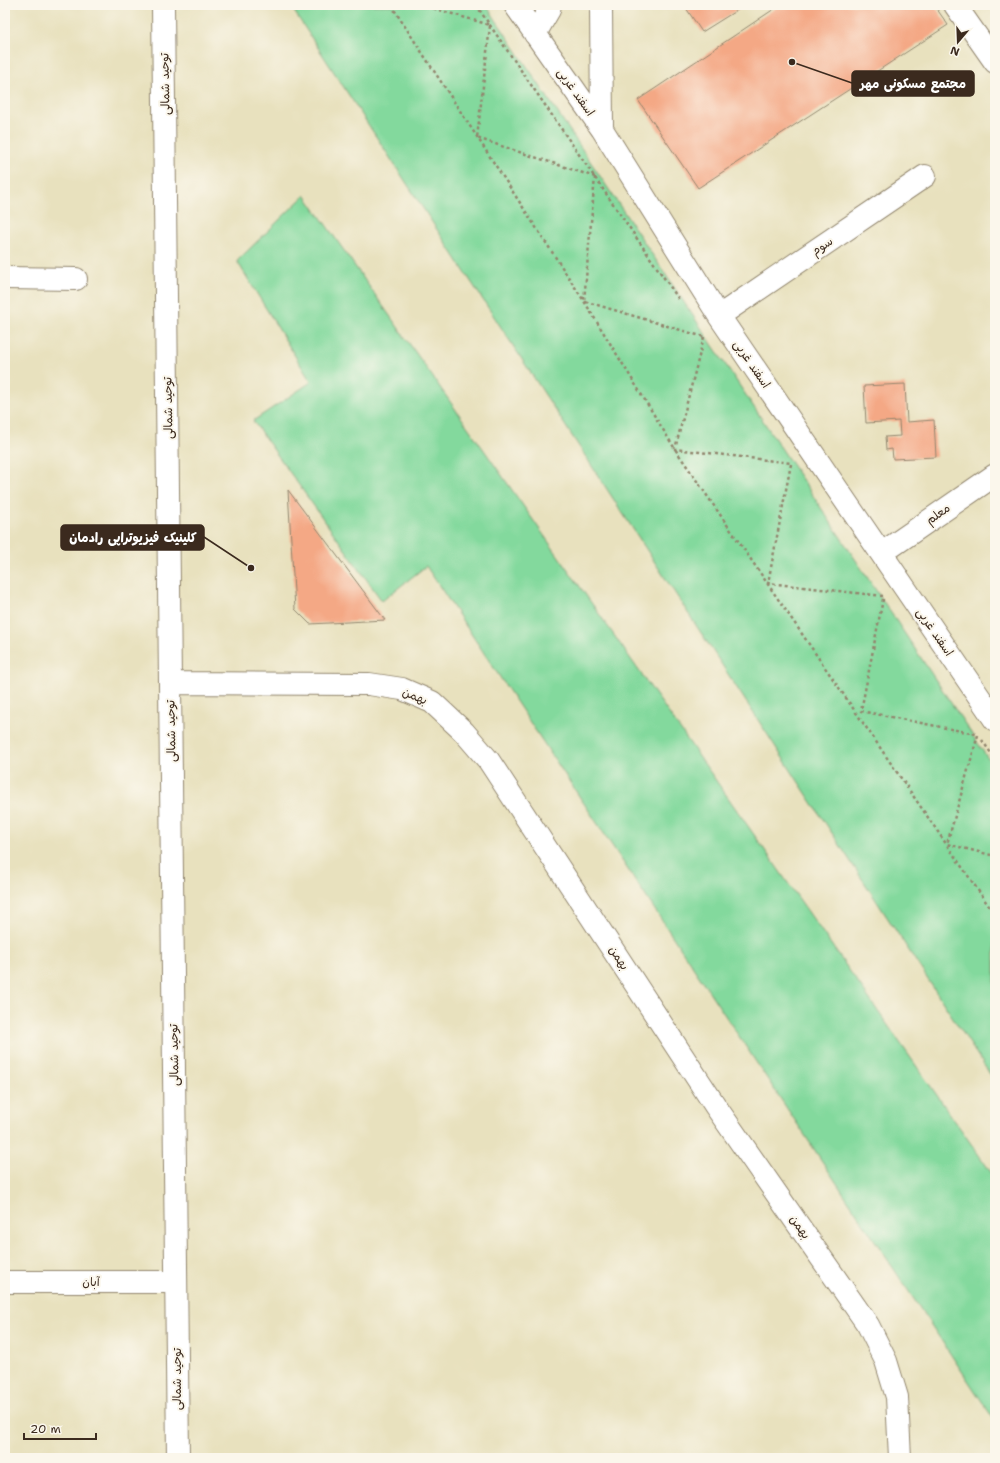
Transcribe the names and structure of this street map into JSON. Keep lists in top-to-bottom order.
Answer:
{
  "streets": {
    "street": [
      "توحید شمالی",
      "اسفند غربی",
      "سوم",
      "معلم",
      "بهمن",
      "آبان"
    ]
  },
  "crossings": [
    ["توحید شمالی", "بهمن"],
    ["توحید شمالی", "آبان"],
    ["اسفند غربی", "سوم"],
    ["اسفند غربی", "معلم"]
  ],
  "places": ["مجتمع مسکونی مهر", "کلینیک فیزیوتراپی رادمان"],
  "scale_bar": "20 m",
  "north": "bottom"
}
